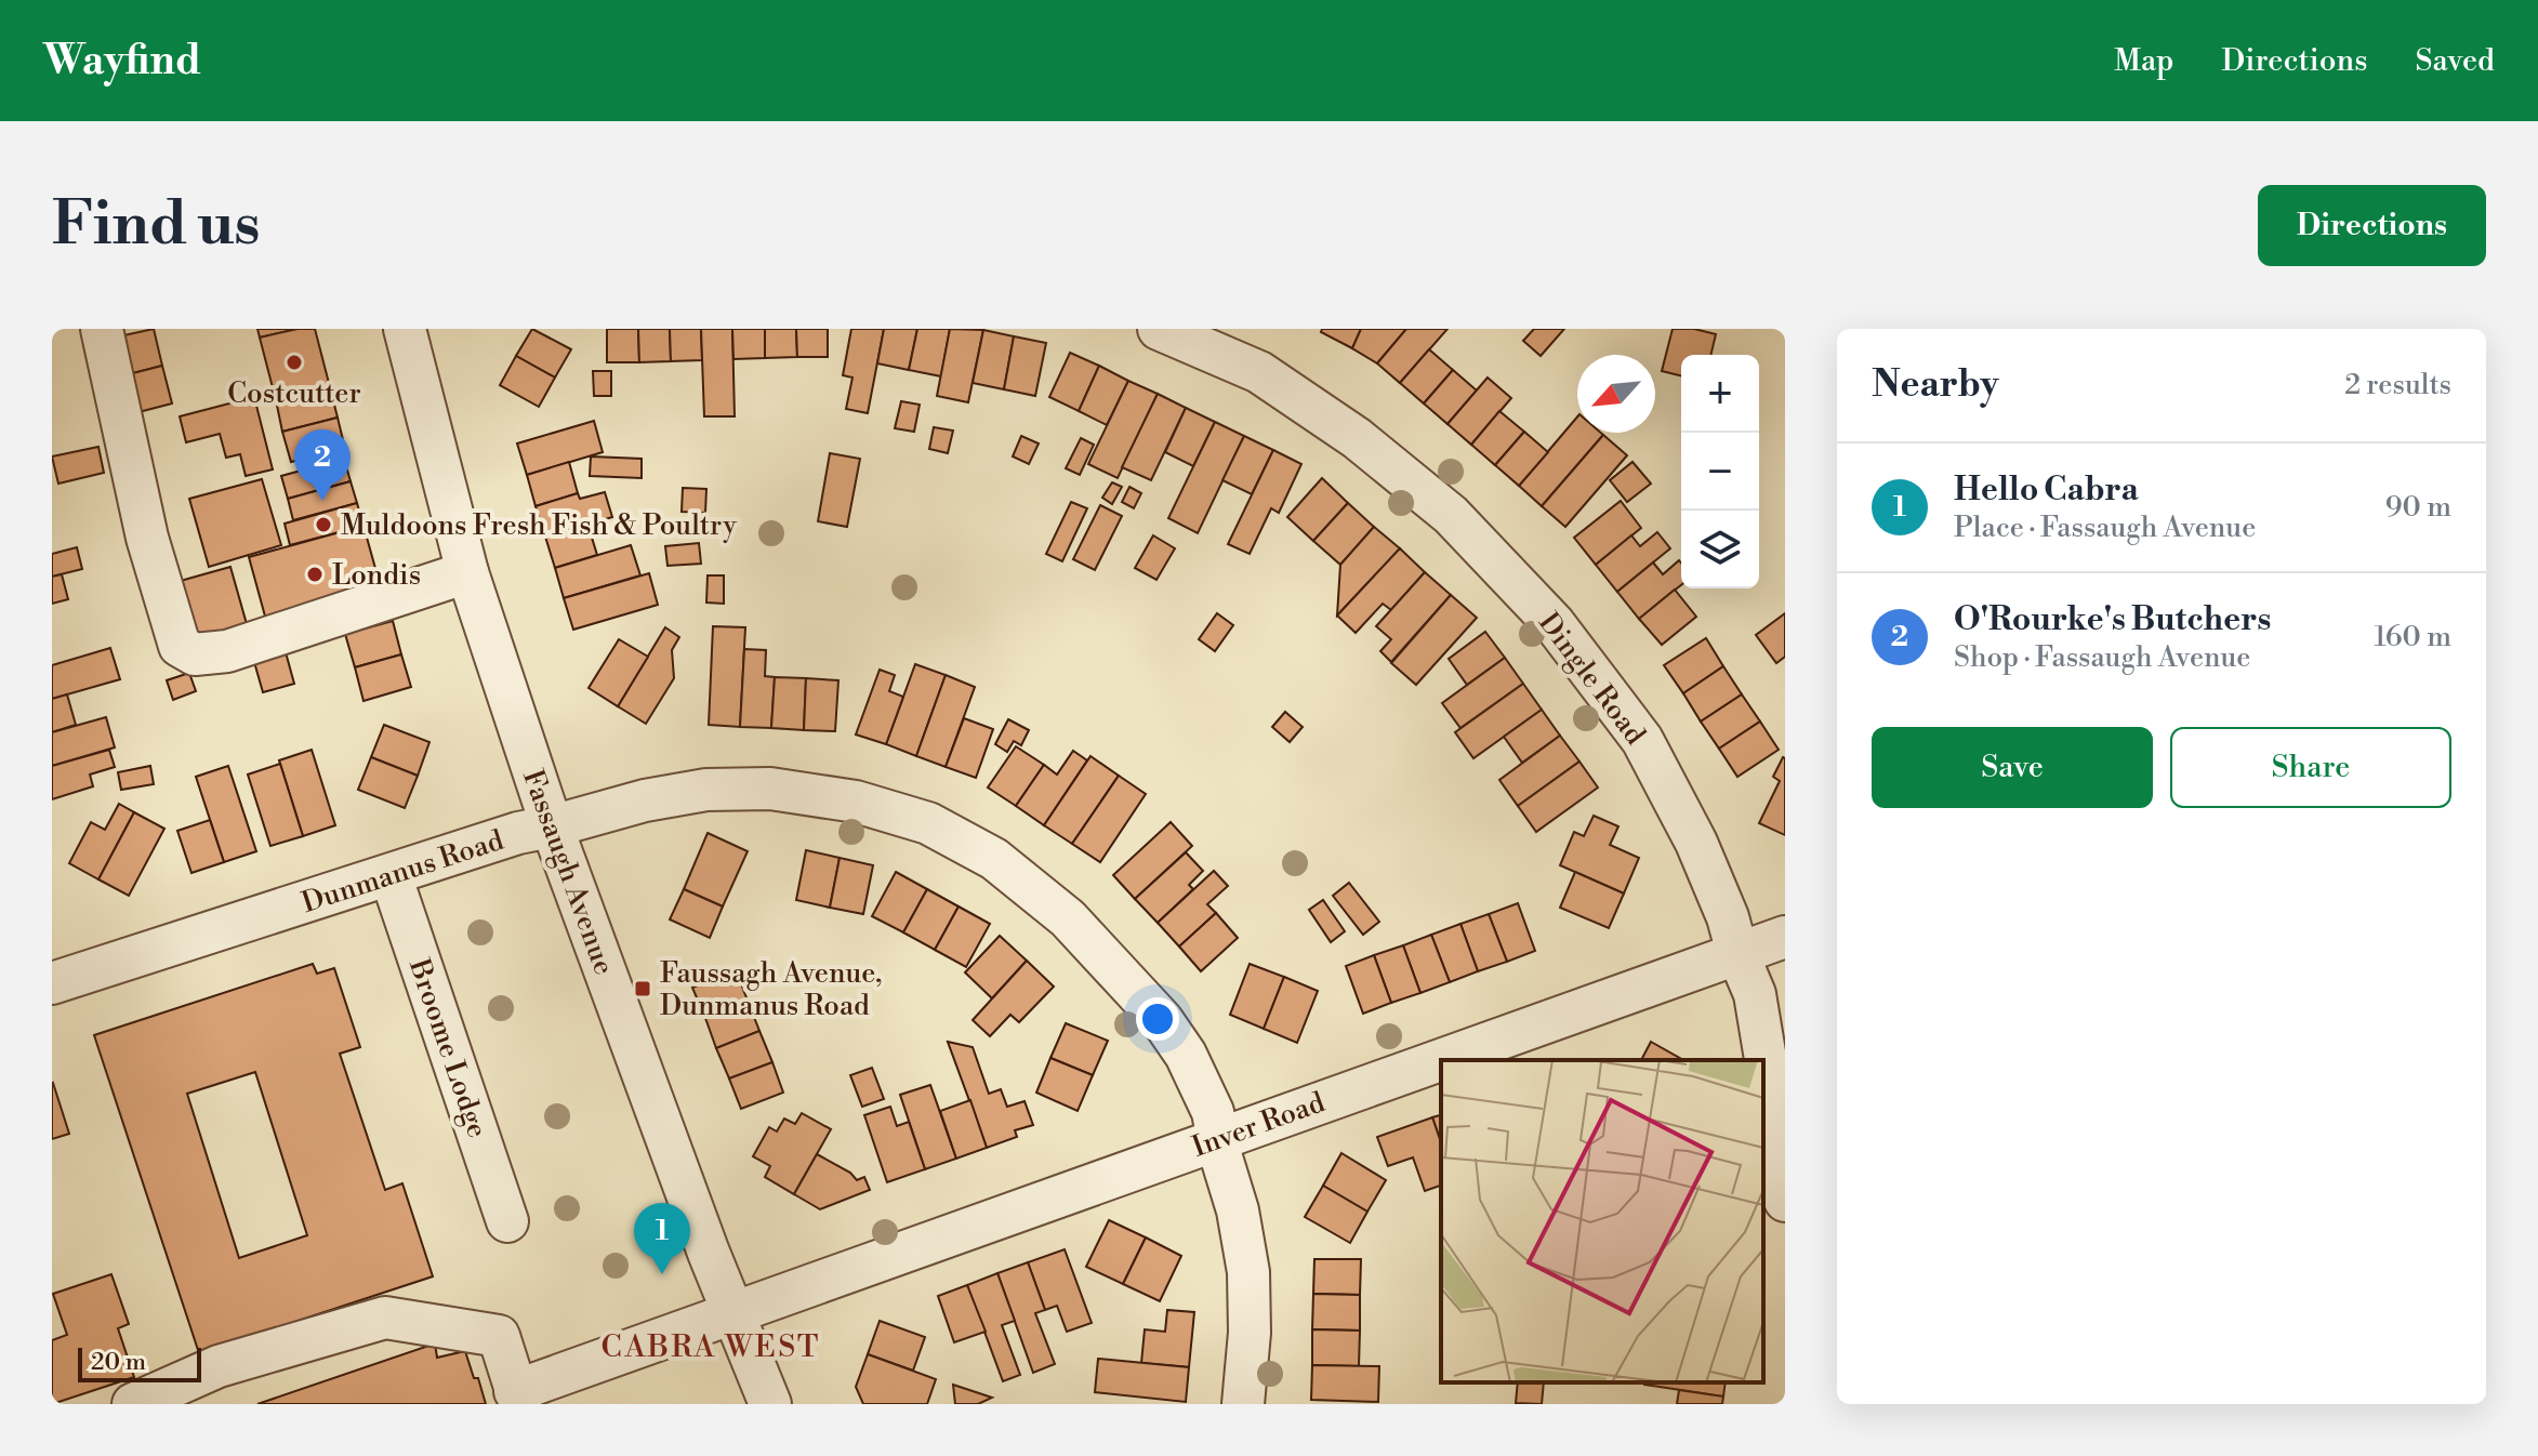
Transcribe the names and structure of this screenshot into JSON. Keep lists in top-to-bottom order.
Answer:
{
  "streets": {
    "street": [
      "Dingle Road",
      "Dunmanus Road",
      "Fassaugh Avenue",
      "Broome Lodge",
      "Inver Road"
    ]
  },
  "crossings": [
    ["Dingle Road", "Inver Road"],
    ["Dunmanus Road", "Fassaugh Avenue"],
    ["Dunmanus Road", "Broome Lodge"],
    ["Dunmanus Road", "Inver Road"],
    ["Fassaugh Avenue", "Inver Road"]
  ],
  "districts": ["CABRA WEST"],
  "places": {
    "other": ["Costcutter", "Muldoons Fresh Fish & Poultry", "Londis"],
    "transit": ["Faussagh Avenue, Dunmanus Road"]
  },
  "scale_bar": "20 m",
  "north": "bottom left",
  "page": {
    "header": "Wayfind",
    "nav": ["Map", "Directions", "Saved"],
    "buttons": [
      "Directions",
      ["Save", "Share"]
    ],
    "title": "Find us",
    "heading": ["Nearby", "2 results"],
    "map_buttons": ["+", "−"],
    "pins": ["2", "1"],
    "list": [
      {
        "mark": "1",
        "name": "Hello Cabra",
        "note": "Place · Fassaugh Avenue",
        "value": "90 m"
      },
      {
        "mark": "2",
        "name": "O'Rourke's Butchers",
        "note": "Shop · Fassaugh Avenue",
        "value": "160 m"
      }
    ],
    "scale": "20 m"
  }
}
